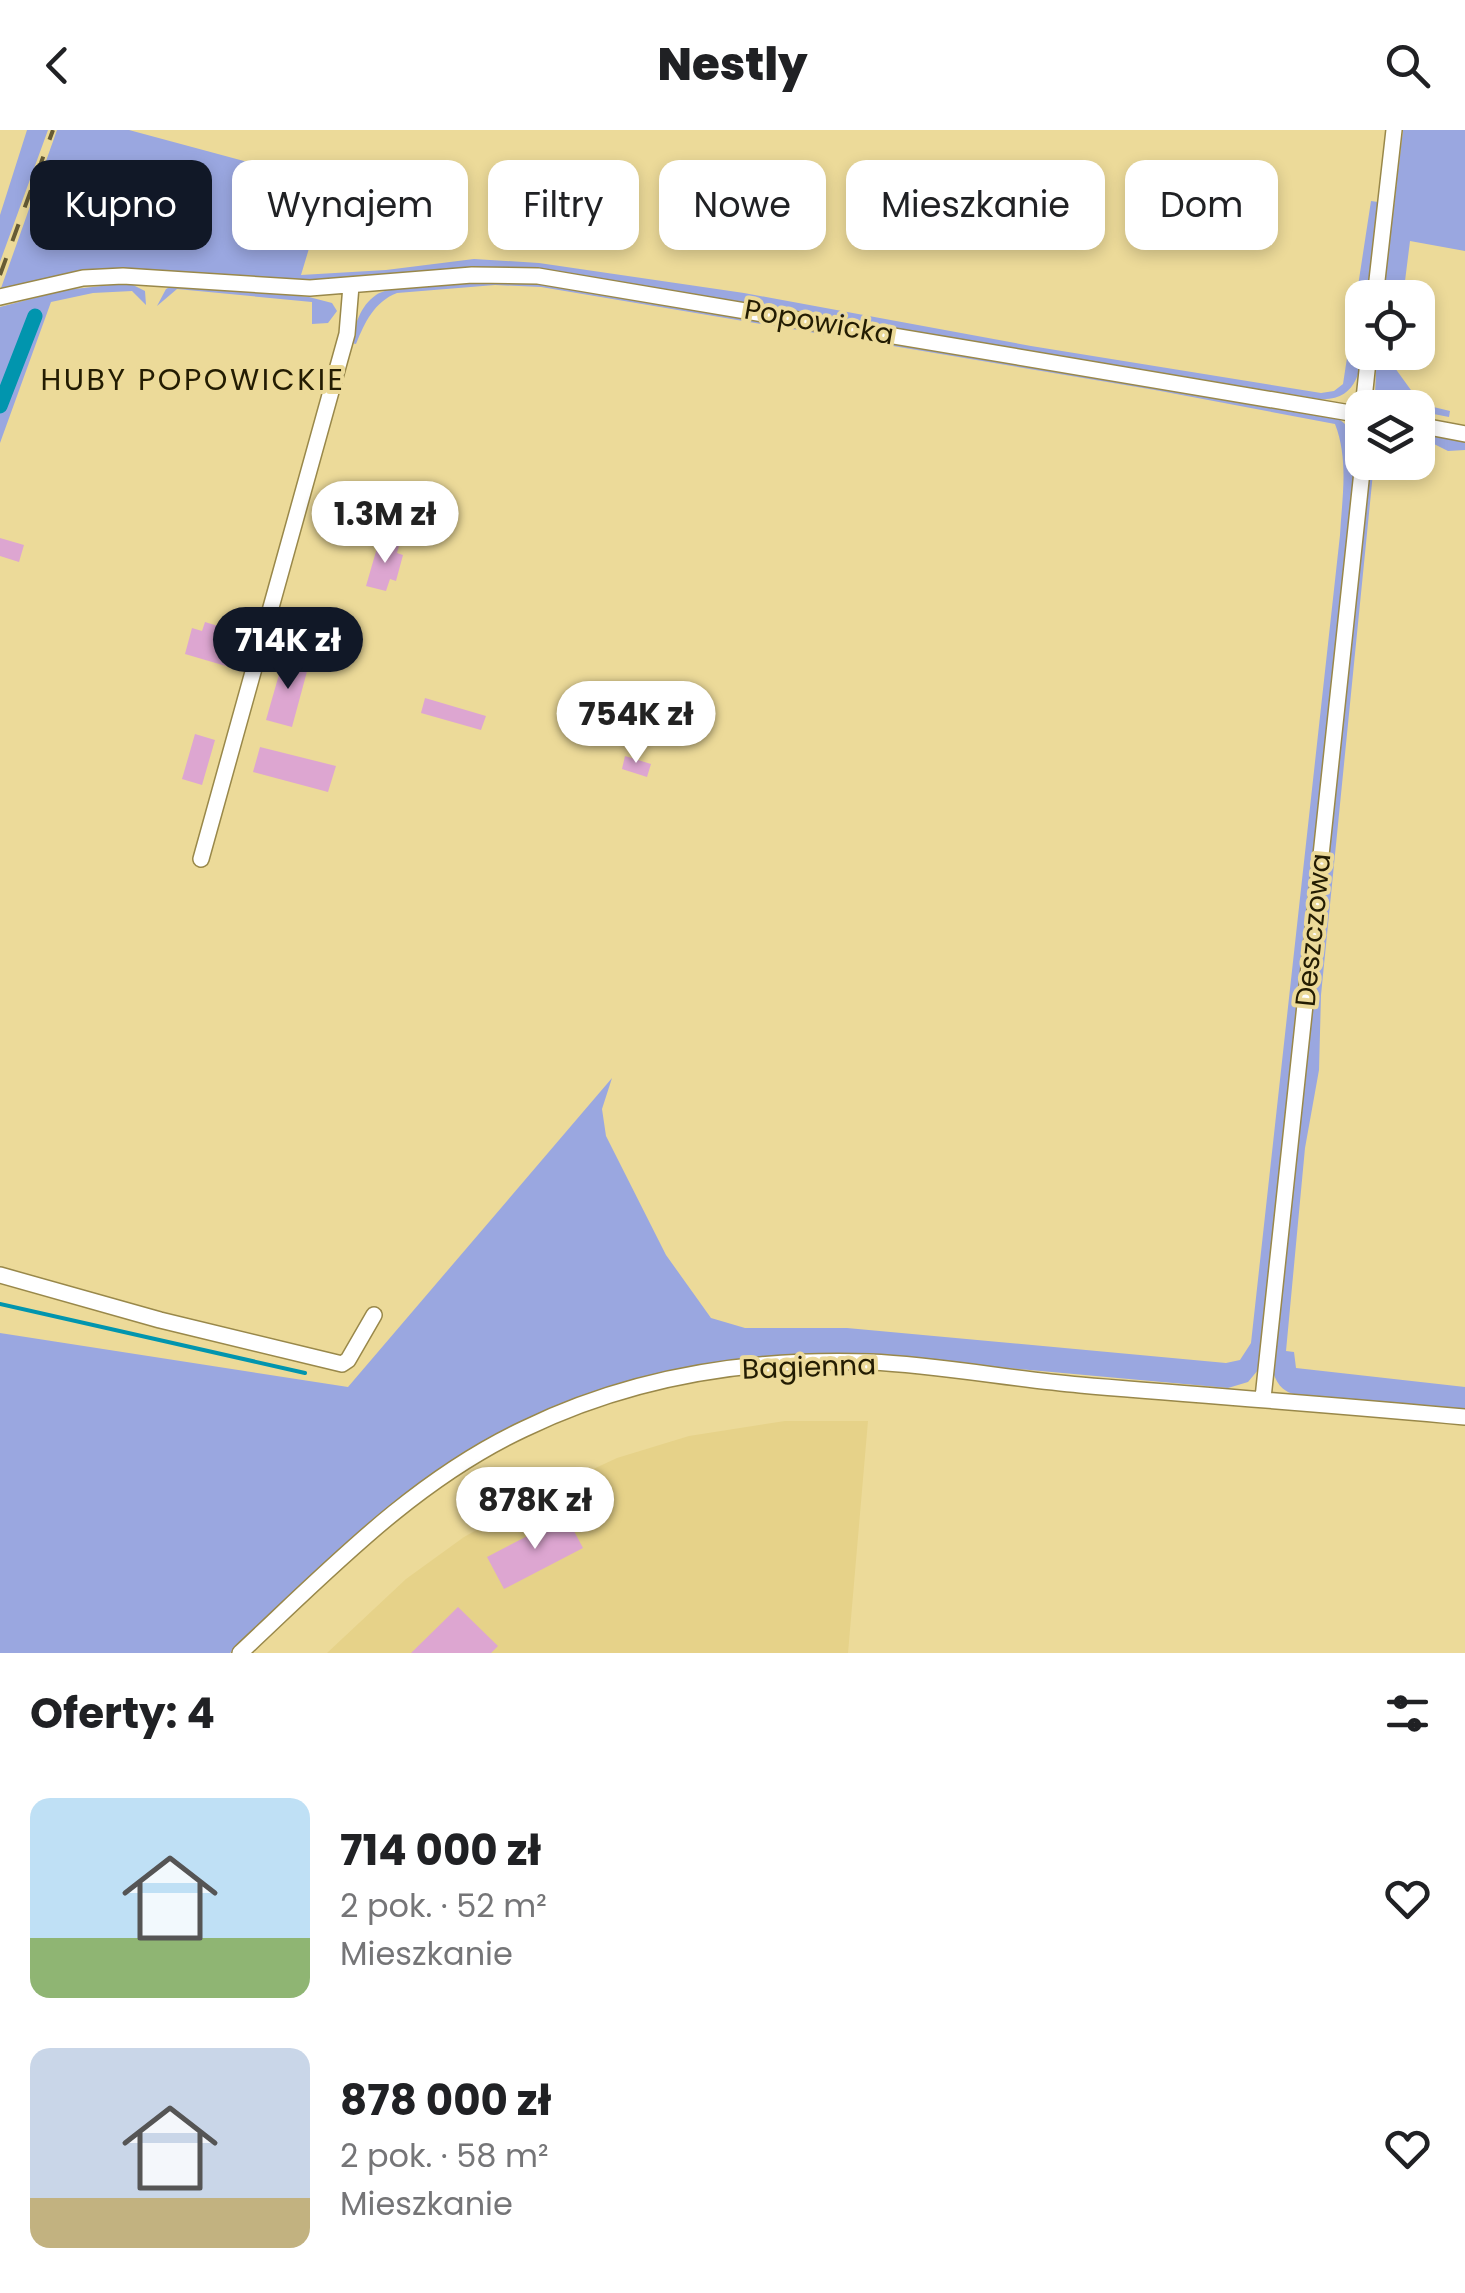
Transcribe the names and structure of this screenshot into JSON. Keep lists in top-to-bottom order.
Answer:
{
  "streets": {
    "street": ["Popowicka", "Deszczowa", "Bagienna"]
  },
  "crossings": [
    ["Deszczowa", "Bagienna"]
  ],
  "districts": ["HUBY POPOWICKIE"],
  "page": {
    "header": "Nestly",
    "chip": [
      "Kupno",
      "Wynajem",
      "Filtry",
      "Nowe",
      "Mieszkanie",
      "Dom"
    ],
    "price": [
      "1.3M zł",
      "714K zł",
      "754K zł",
      "878K zł"
    ],
    "heading": "Oferty: 4",
    "list": [
      {
        "name": "714 000 zł",
        "note": "2 pok. · 52 m² · Mieszkanie"
      },
      {
        "name": "878 000 zł",
        "note": "2 pok. · 58 m² · Mieszkanie"
      }
    ]
  }
}
